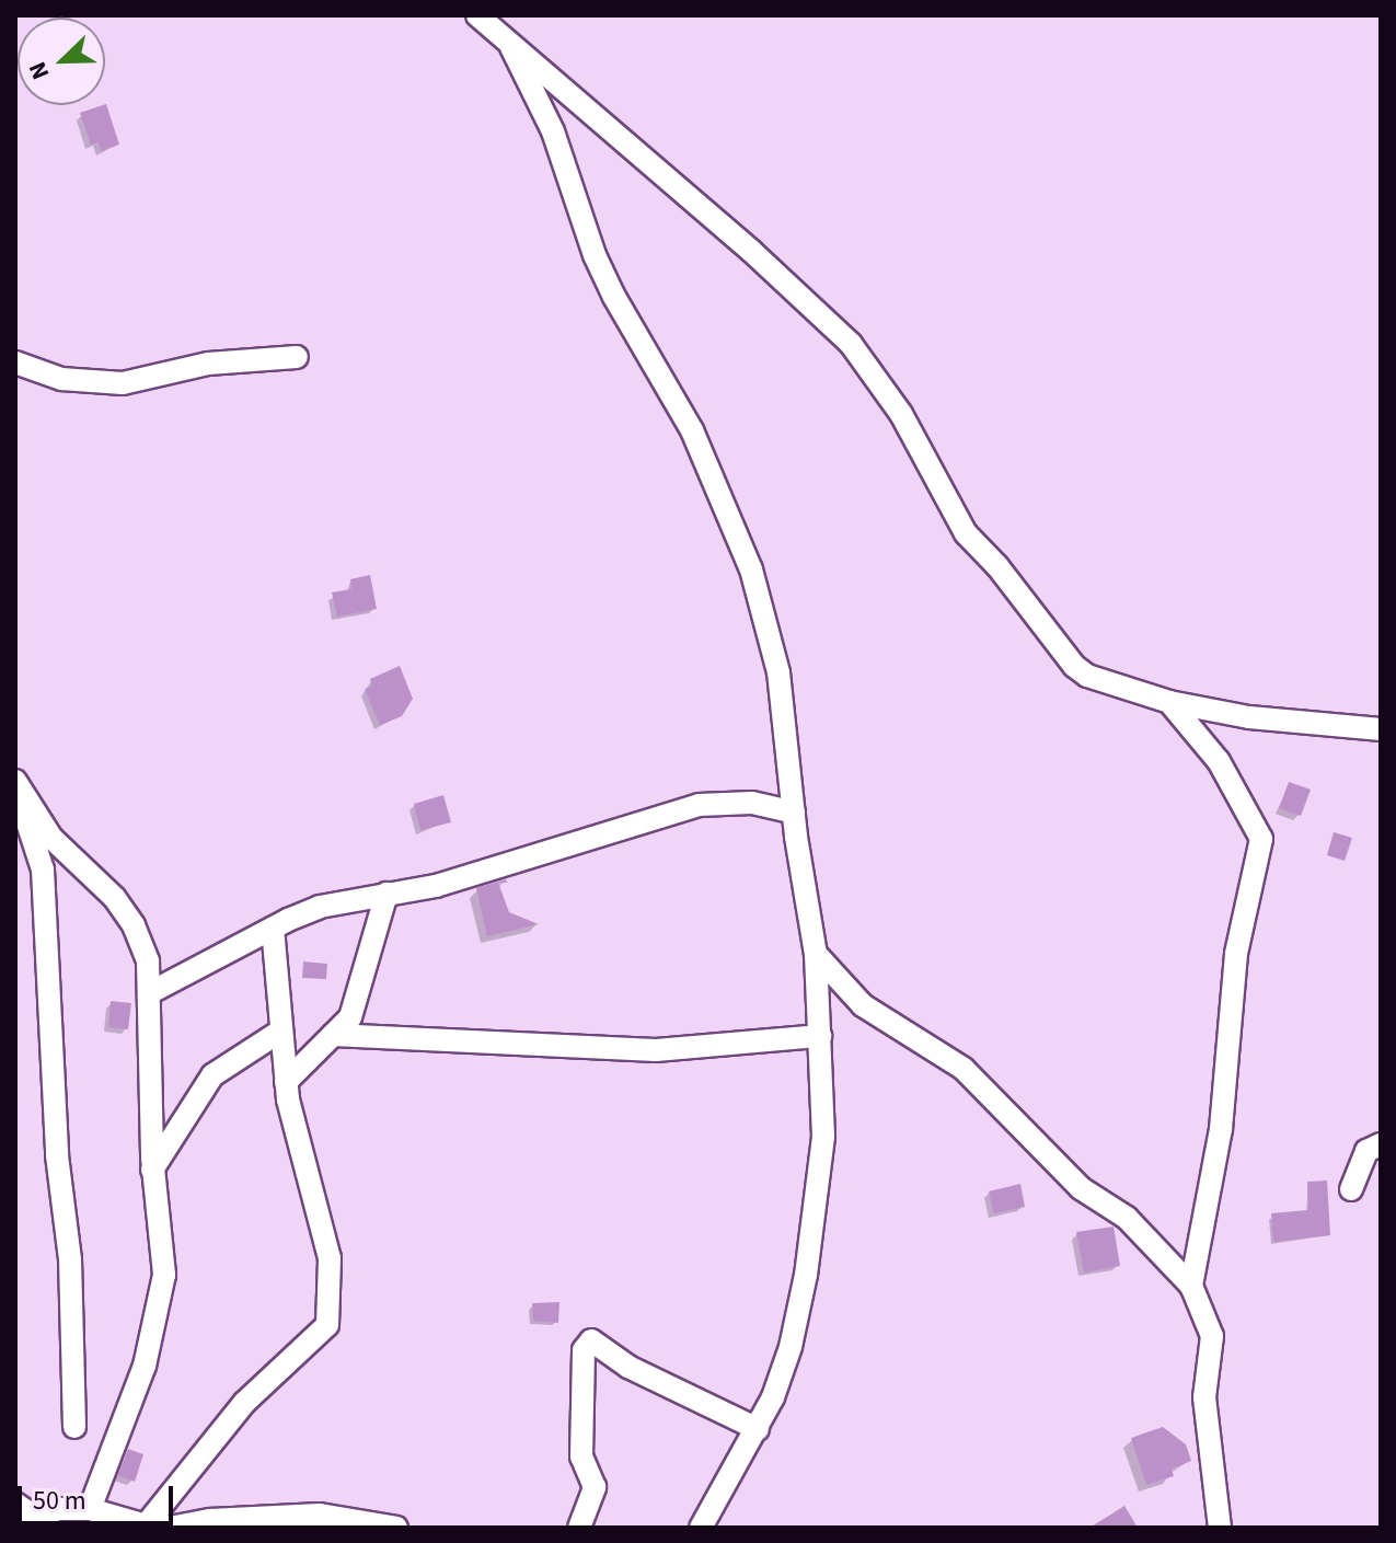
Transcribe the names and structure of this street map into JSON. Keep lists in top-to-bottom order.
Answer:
{
  "scale_bar": "50 m",
  "north": "bottom left"
}
